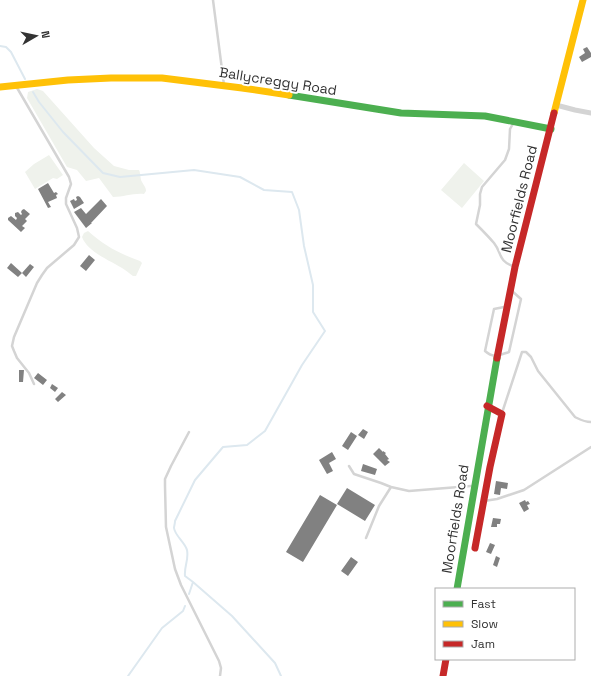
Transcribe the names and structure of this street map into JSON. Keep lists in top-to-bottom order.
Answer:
{
  "streets": {
    "main road": ["Ballycreggy Road", "Moorfields Road"]
  },
  "crossings": [
    ["Ballycreggy Road", "Moorfields Road"]
  ],
  "legend": ["Fast", "Slow", "Jam"],
  "north": "right"
}
